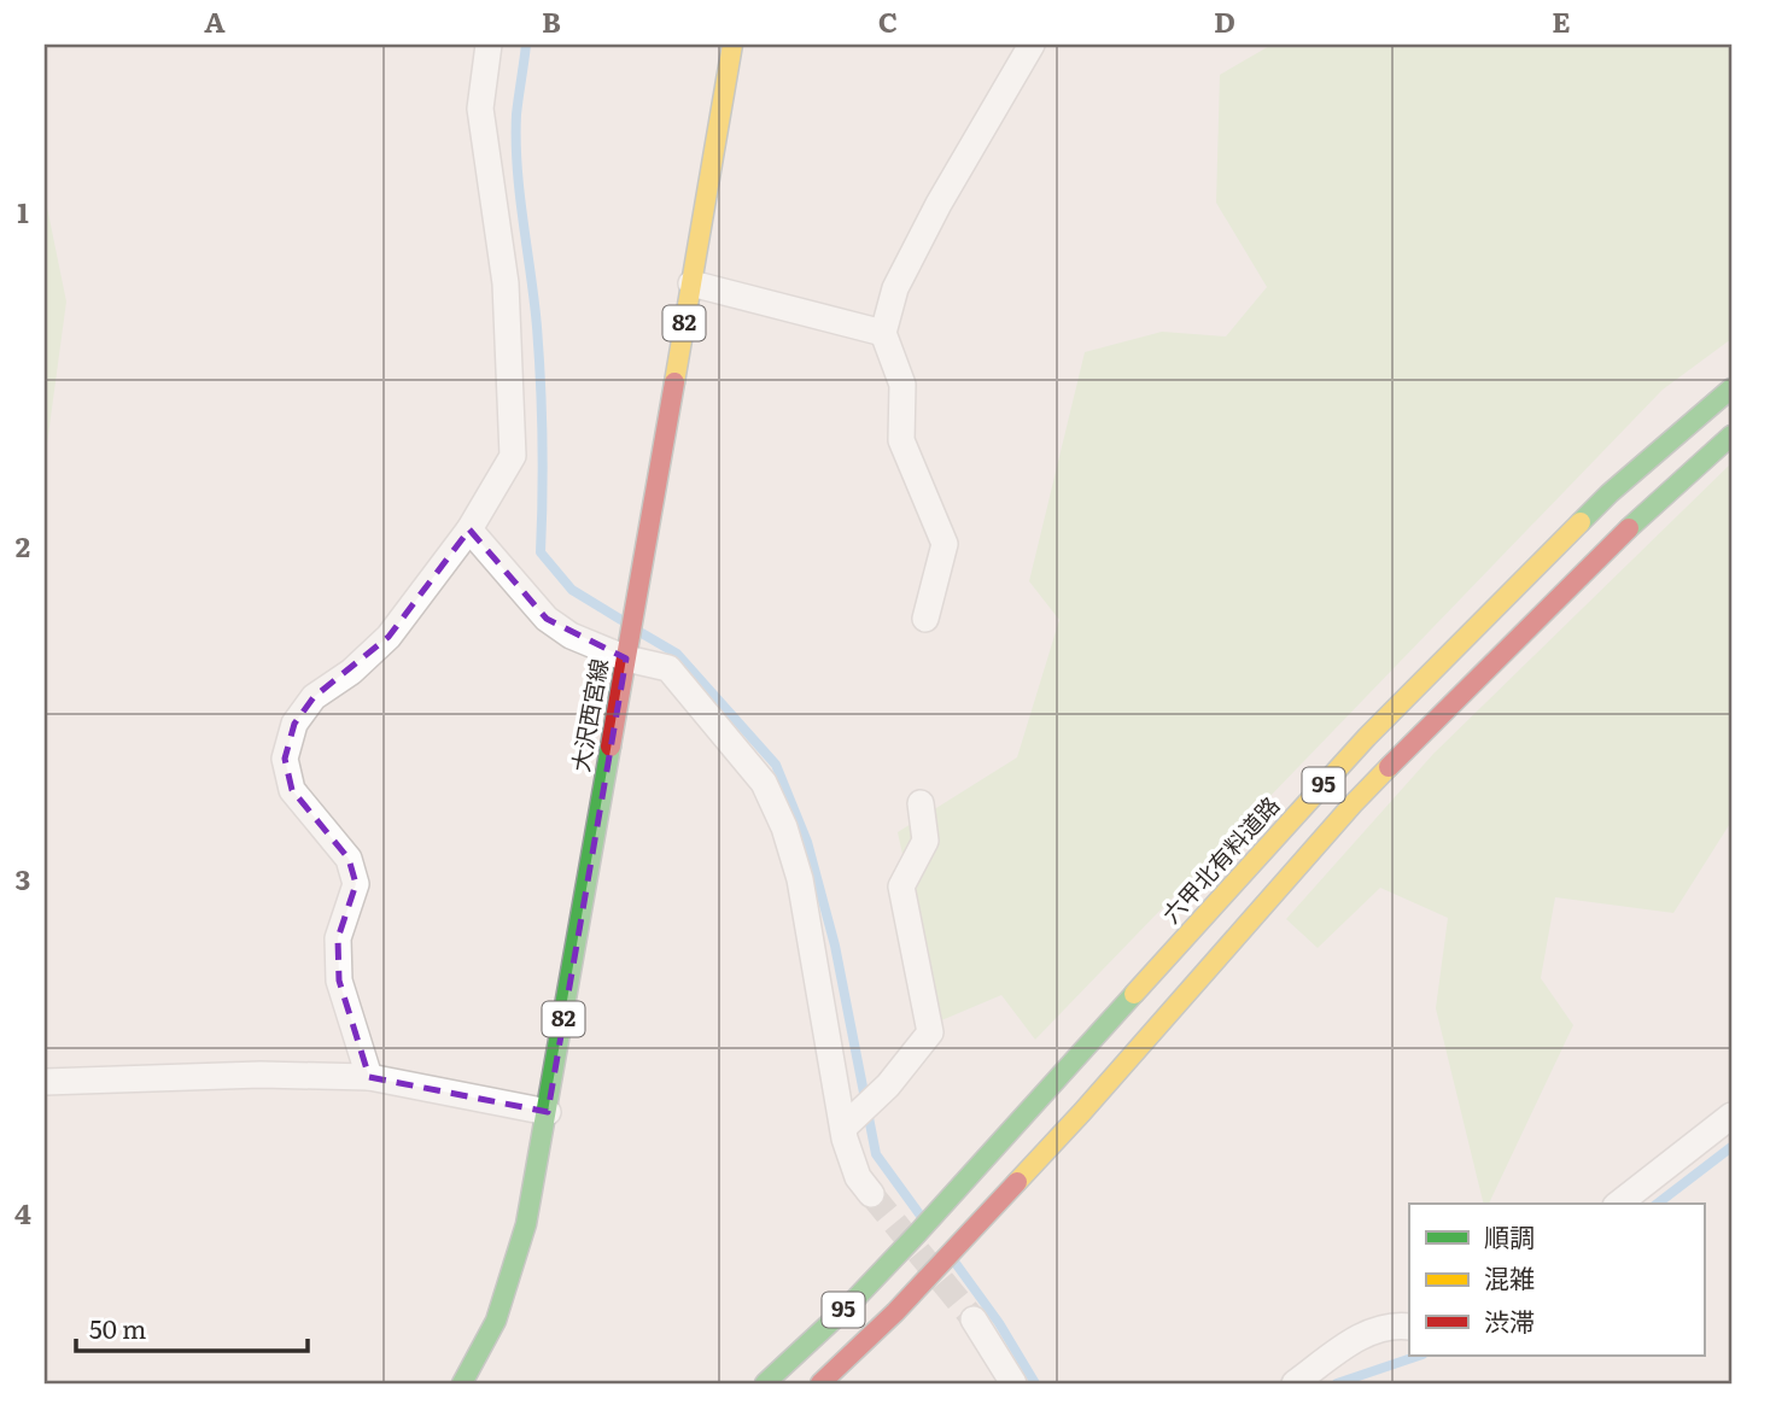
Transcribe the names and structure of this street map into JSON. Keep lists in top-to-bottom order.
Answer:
{
  "streets": {
    "main road": [
      "82",
      "大沢西宮線",
      "95",
      "六甲北有料道路"
    ]
  },
  "legend": ["順調", "混雑", "渋滞"],
  "scale_bar": "50 m",
  "grid": {
    "columns": [
      "A",
      "B",
      "C",
      "D",
      "E"
    ],
    "rows": [
      "1",
      "2",
      "3",
      "4"
    ]
  }
}
